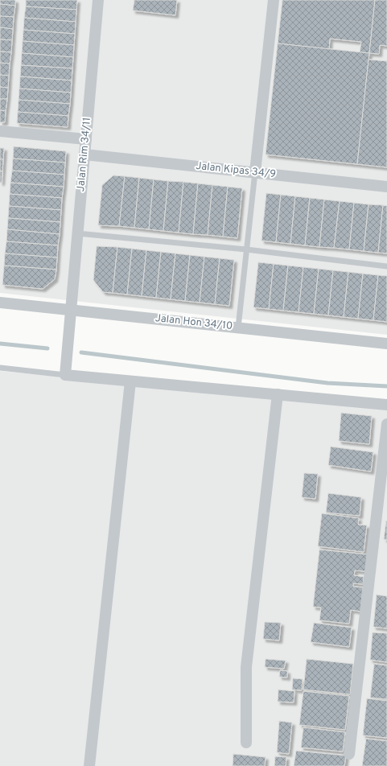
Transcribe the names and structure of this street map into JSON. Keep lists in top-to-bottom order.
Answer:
{
  "streets": {
    "street": ["Jalan Rim 34/11", "Jalan Kipas 34/9", "Jalan Hon 34/10"]
  },
  "crossings": [
    ["Jalan Rim 34/11", "Jalan Kipas 34/9"],
    ["Jalan Rim 34/11", "Jalan Hon 34/10"]
  ]
}
